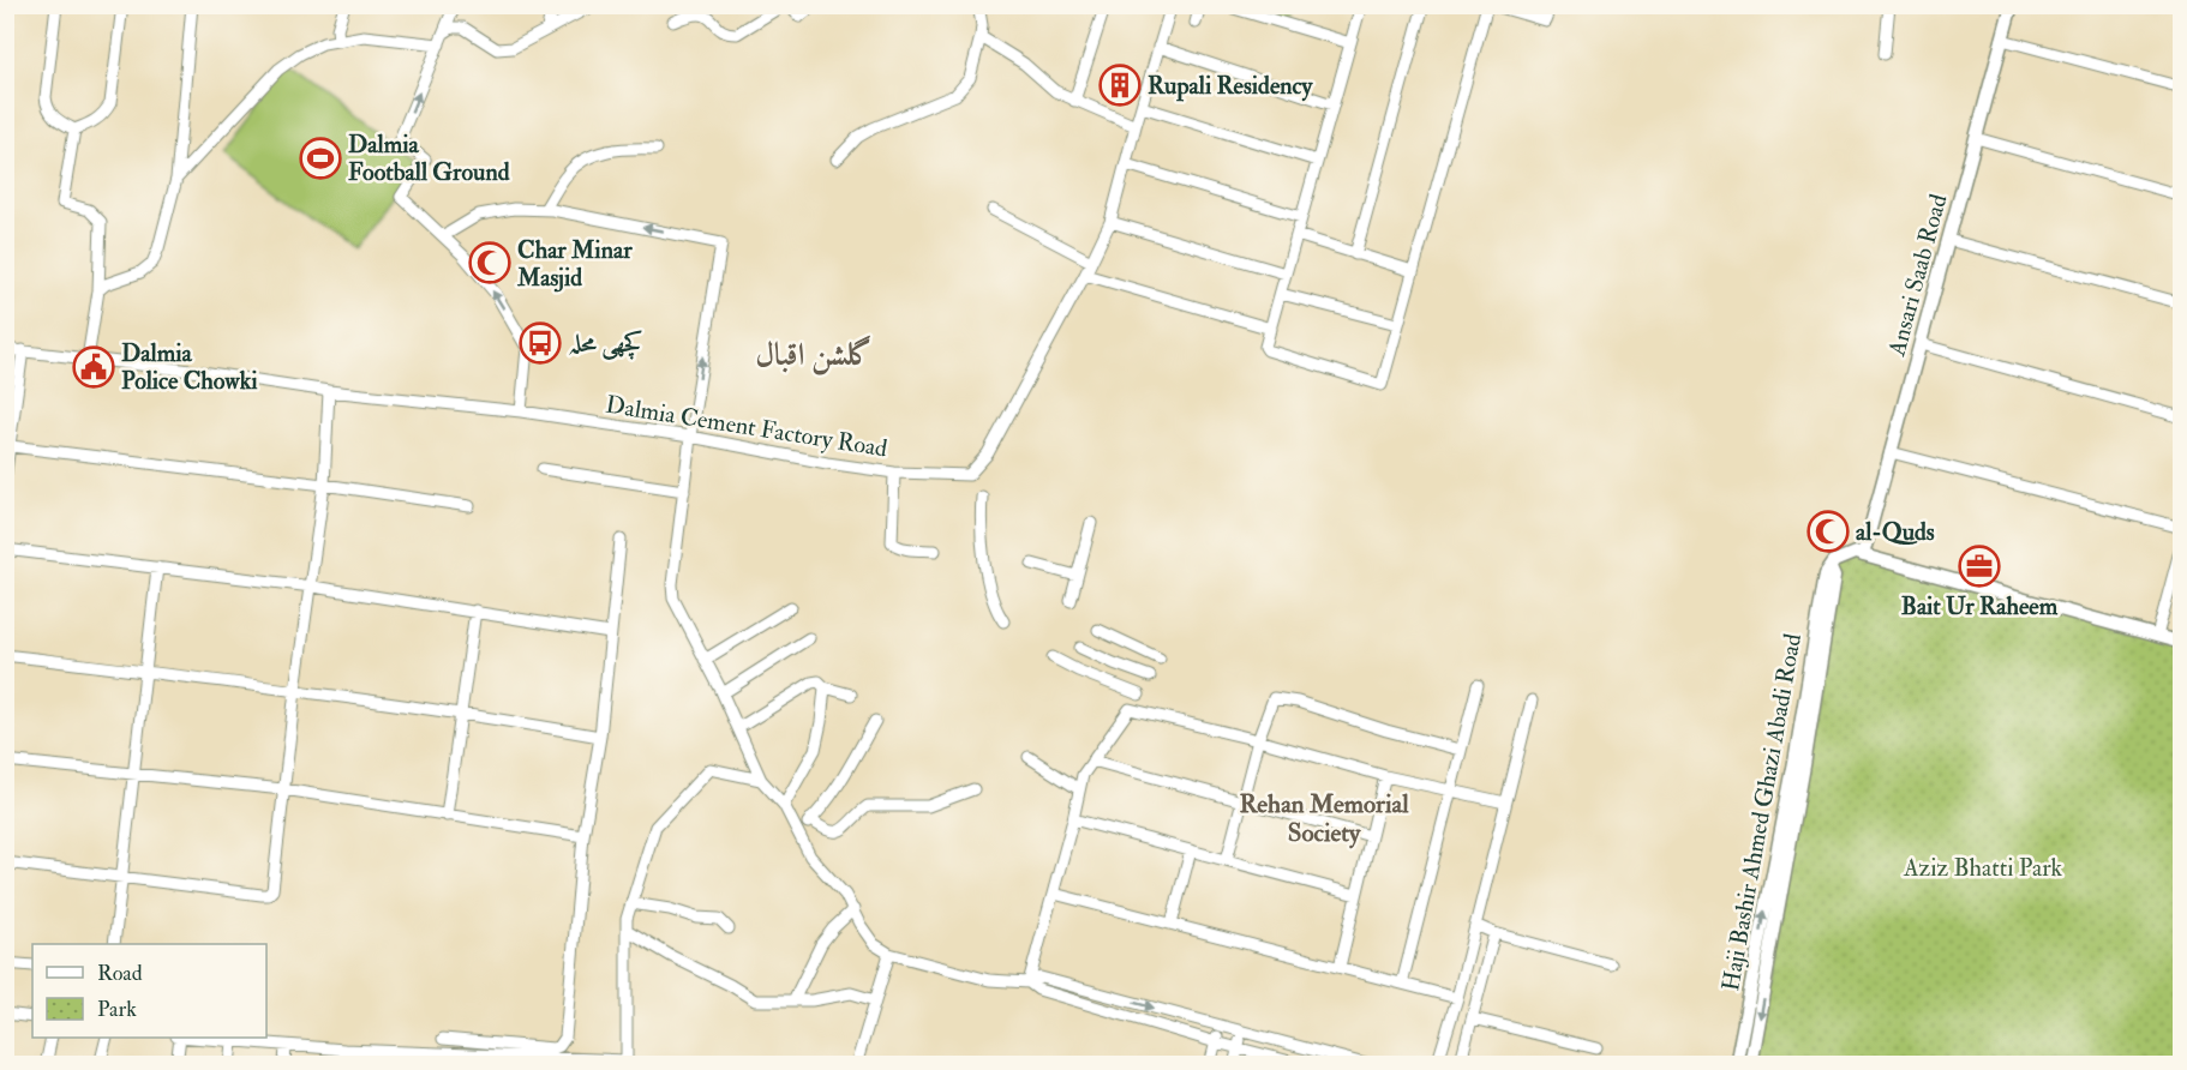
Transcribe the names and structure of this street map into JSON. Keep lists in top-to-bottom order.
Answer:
{
  "streets": {
    "street": ["Ansari Saab Road", "Dalmia Cement Factory Road", "Haji Bashir Ahmed Ghazi Abadi Road"]
  },
  "districts": ["گلشن اقبال", "Rehan Memorial Society"],
  "parks": ["Aziz Bhatti Park"],
  "places": {
    "building": ["Rupali Residency"],
    "sports": ["Dalmia Football Ground"],
    "mosque": ["Char Minar Masjid", "al-Quds"],
    "bus stop": ["کچھی محلہ"],
    "public building": ["Dalmia Police Chowki"],
    "office": ["Bait Ur Raheem"]
  },
  "legend": ["Road", "Park"]
}
